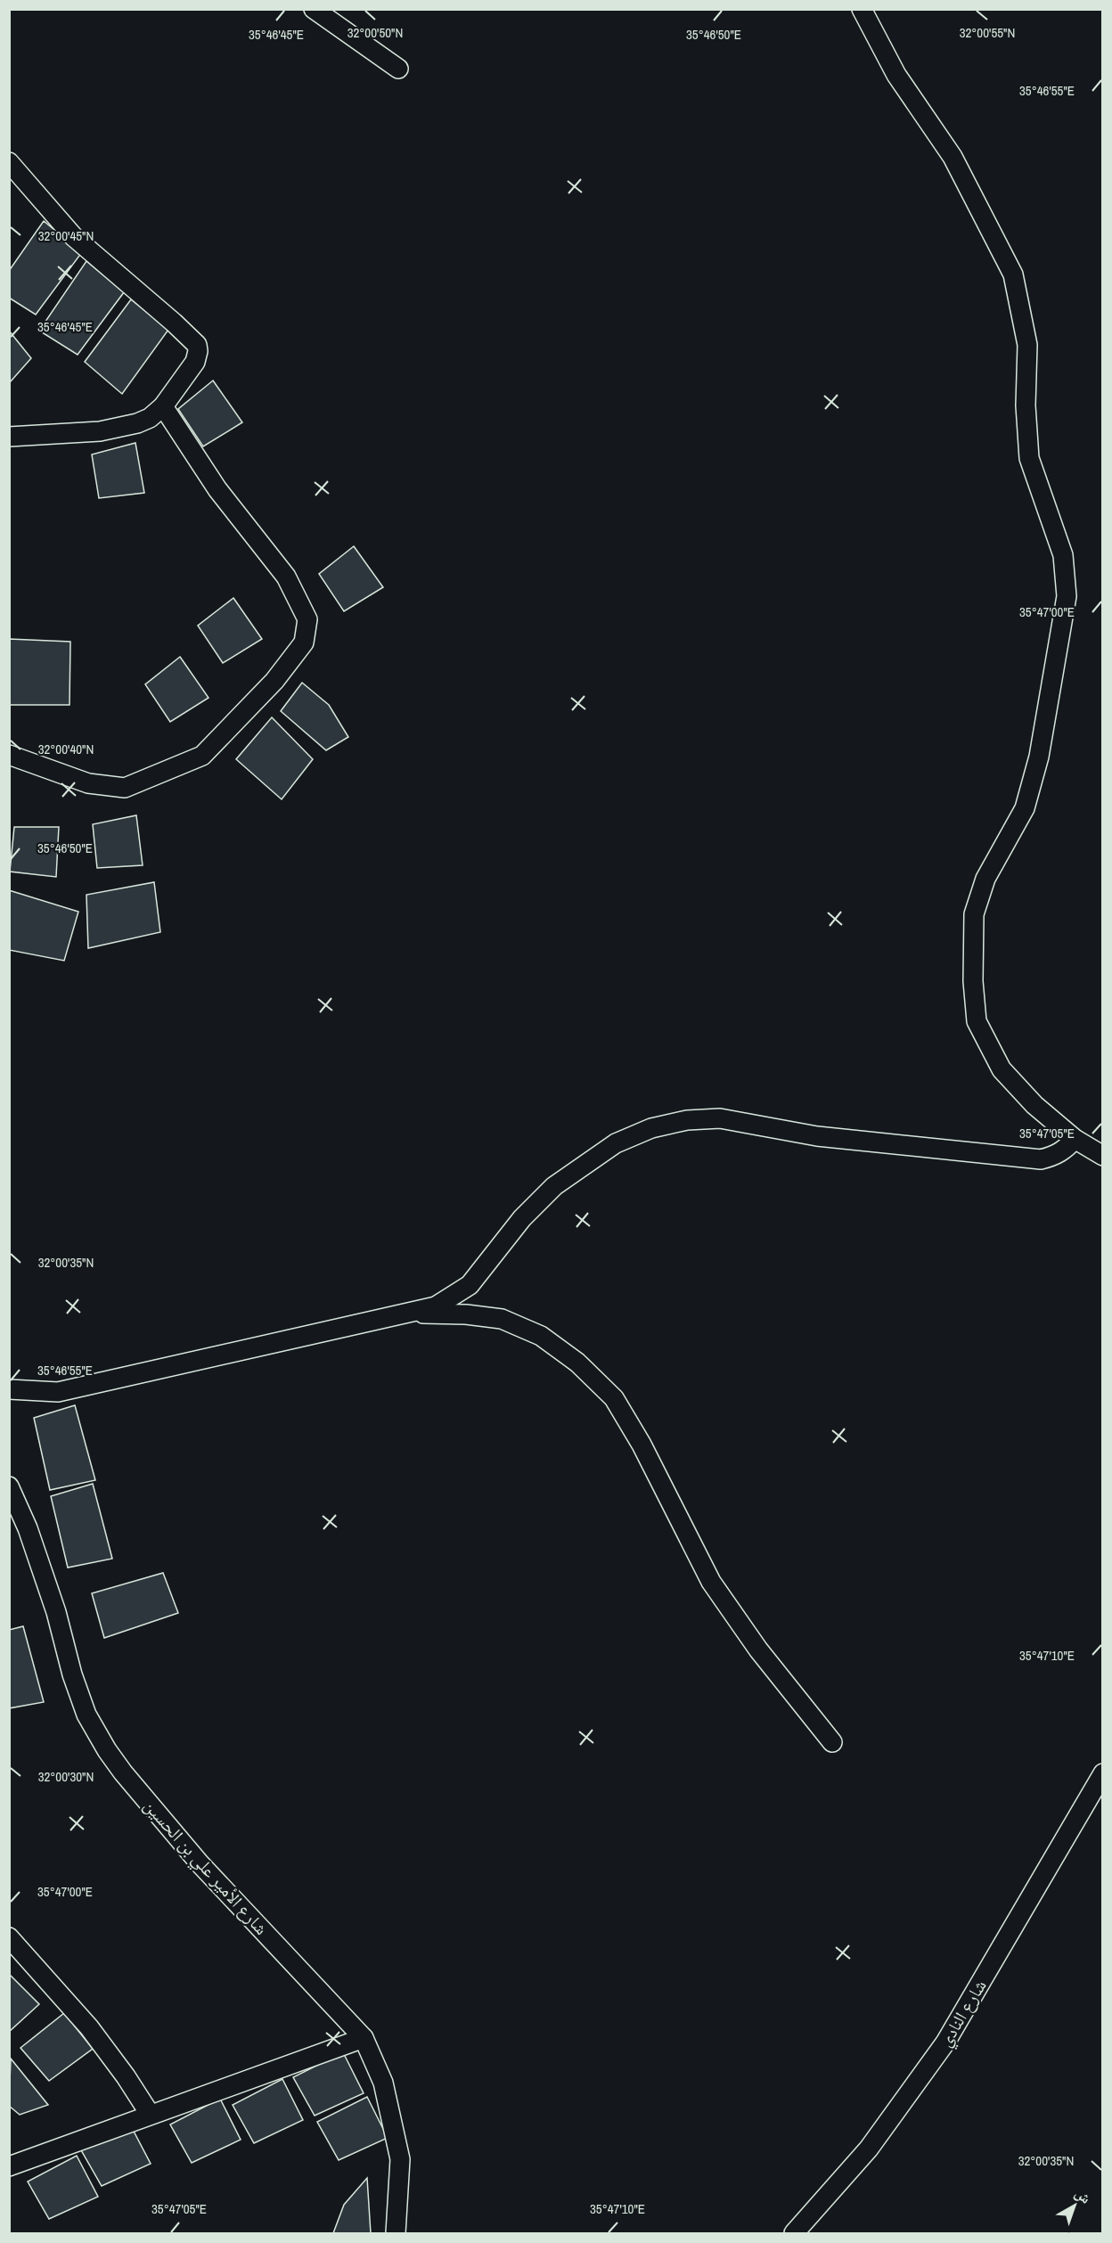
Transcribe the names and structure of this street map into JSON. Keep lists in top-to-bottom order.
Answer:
{
  "streets": {
    "street": ["شارع الأمير علي بن الحسين", "شارع النادي"]
  },
  "north": "top right",
  "coordinates": [
    "32°00'50\"N",
    "32°00'55\"N",
    "35°46'45\"E",
    "35°46'50\"E",
    "35°46'55\"E",
    "32°00'45\"N",
    "35°47'00\"E",
    "32°00'40\"N",
    "35°47'05\"E",
    "32°00'35\"N",
    "35°47'10\"E",
    "32°00'30\"N"
  ]
}
